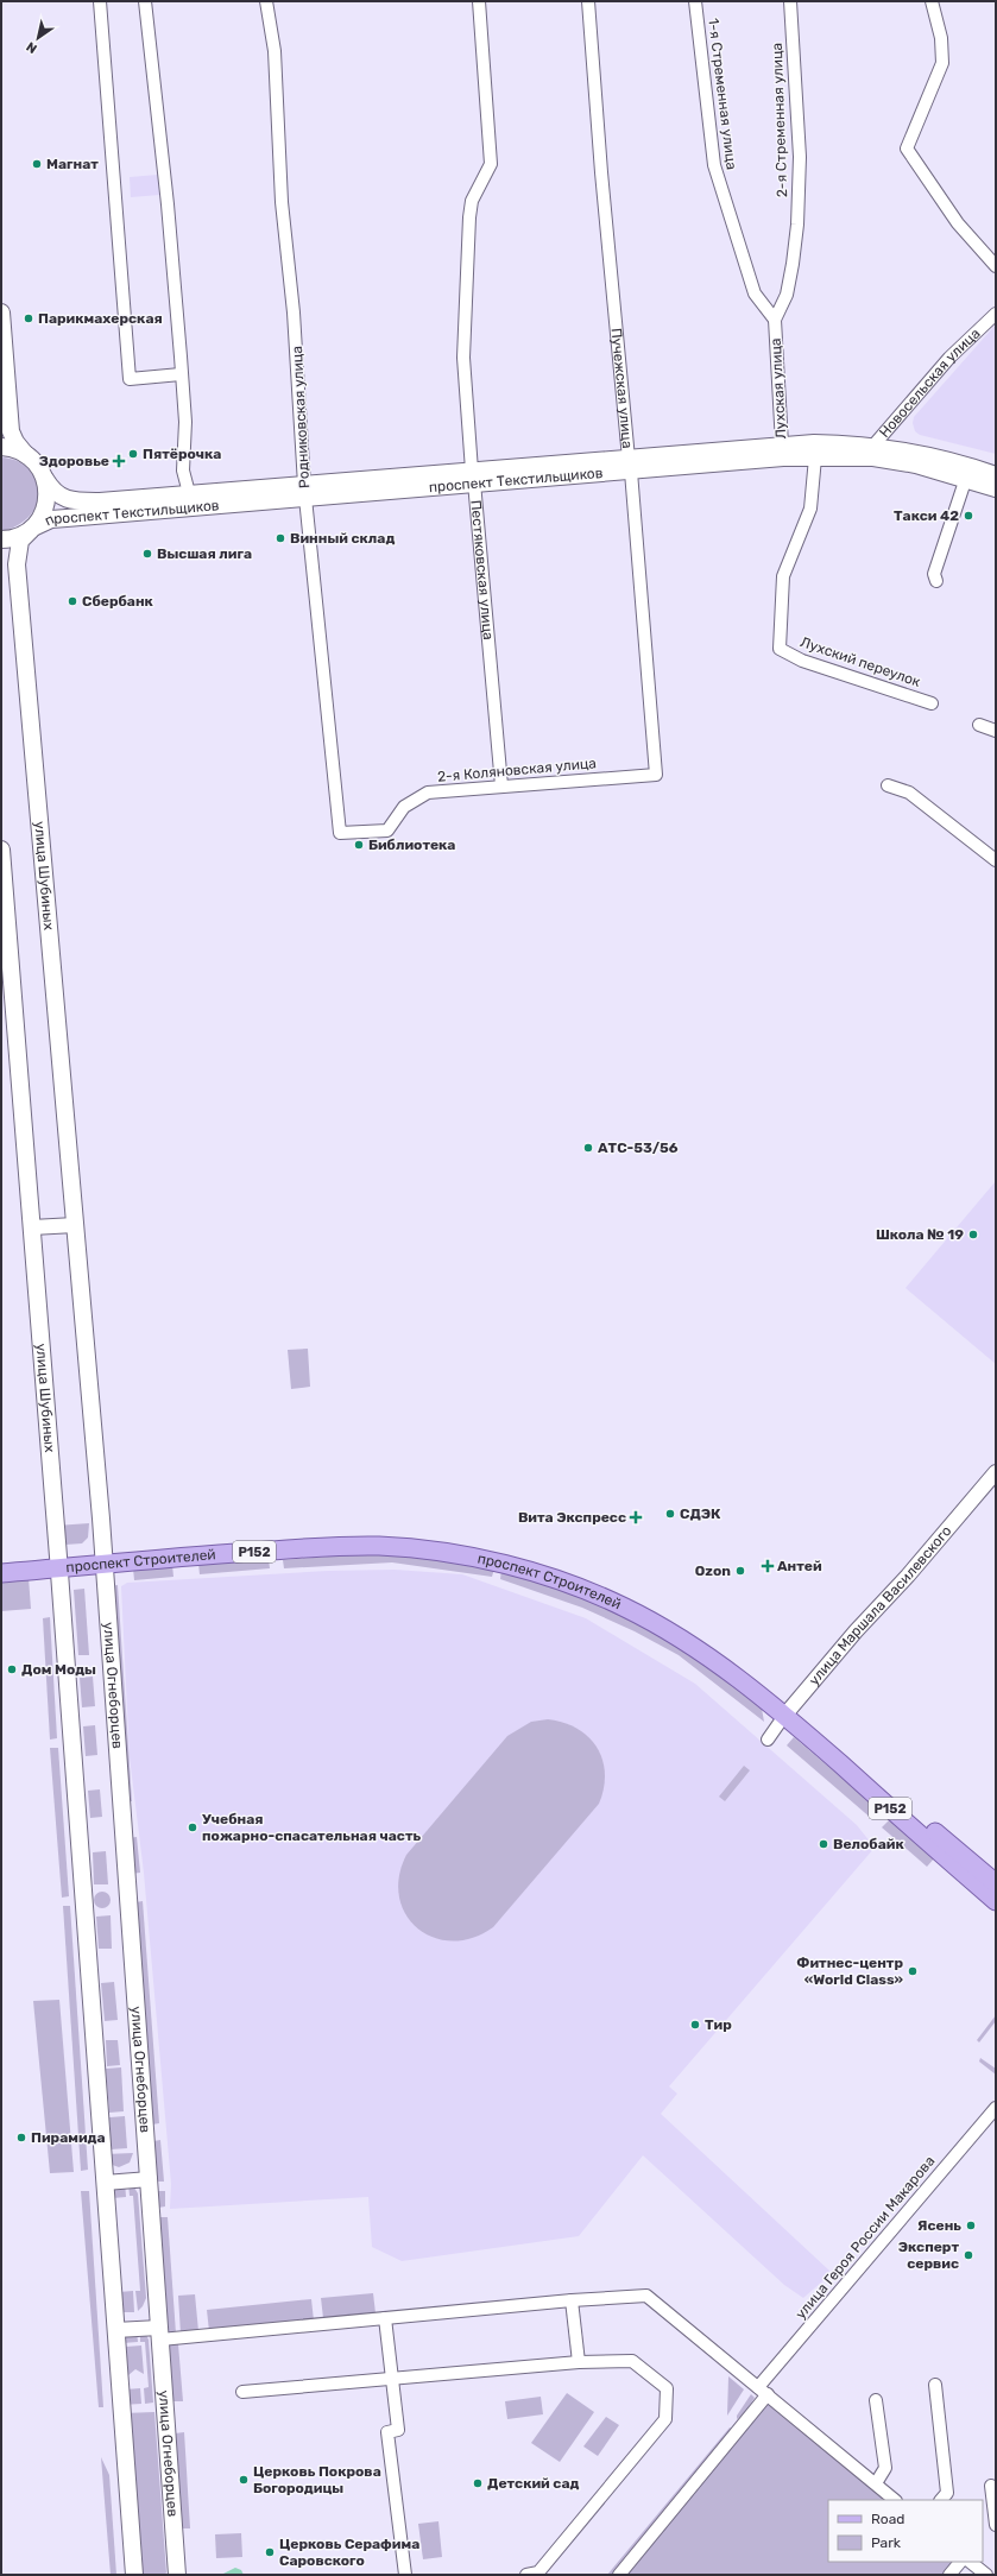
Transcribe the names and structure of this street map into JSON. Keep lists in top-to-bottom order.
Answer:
{
  "streets": {
    "main road": [
      "проспект Текстильщиков",
      "улица Шубиных",
      "Р152",
      "проспект Строителей",
      "улица Огнеборцев"
    ],
    "street": [
      "1-я Стременная улица",
      "2-я Стременная улица",
      "Новосельская улица",
      "Пучежская улица",
      "Лухская улица",
      "Родниковская улица",
      "Пестяковская улица",
      "Лухский переулок",
      "2-я Коляновская улица",
      "улица Маршала Василевского",
      "улица Героя России Макарова"
    ]
  },
  "crossings": [
    ["1-я Стременная улица", "2-я Стременная улица"],
    ["1-я Стременная улица", "Лухская улица"],
    ["2-я Стременная улица", "Лухская улица"],
    ["Новосельская улица", "проспект Текстильщиков"],
    ["Пучежская улица", "проспект Текстильщиков"],
    ["Пучежская улица", "2-я Коляновская улица"],
    ["Лухская улица", "проспект Текстильщиков"],
    ["Родниковская улица", "проспект Текстильщиков"],
    ["Родниковская улица", "2-я Коляновская улица"],
    ["проспект Текстильщиков", "Пестяковская улица"],
    ["проспект Текстильщиков", "Лухский переулок"],
    ["проспект Текстильщиков", "улица Шубиных"],
    ["Пестяковская улица", "2-я Коляновская улица"],
    ["улица Шубиных", "проспект Строителей"],
    ["улица Шубиных", "улица Огнеборцев"],
    ["проспект Строителей", "улица Маршала Василевского"],
    ["проспект Строителей", "улица Огнеборцев"]
  ],
  "places": {
    "other": [
      "Магнат",
      "Парикмахерская",
      "Пятёрочка",
      "Такси 42",
      "Винный склад",
      "Высшая лига",
      "Сбербанк",
      "Библиотека",
      "АТС-53/56",
      "Школа № 19",
      "СДЭК",
      "Ozon",
      "Дом Моды",
      "Учебная пожарно-спасательная часть",
      "Велобайк",
      "Фитнес-центр «World Class»",
      "Тир",
      "Пирамида",
      "Ясень",
      "Эксперт сервис",
      "Церковь Покрова Богородицы",
      "Детский сад",
      "Церковь Серафима Саровского"
    ],
    "health": ["Здоровье", "Вита Экспресс", "Антей"]
  },
  "legend": ["Road", "Park"],
  "north": "bottom left"
}
